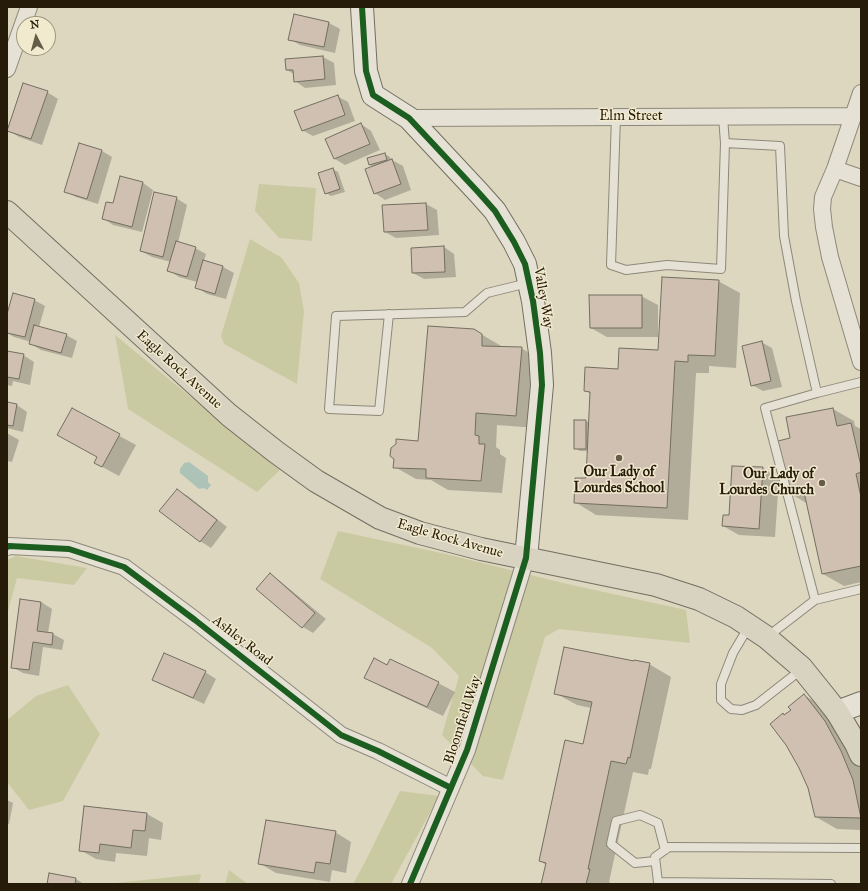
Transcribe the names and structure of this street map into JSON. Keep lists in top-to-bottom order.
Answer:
{
  "streets": {
    "main road": ["Eagle Rock Avenue"],
    "street": [
      "Elm Street",
      "Valley Way",
      "Ashley Road",
      "Bloomfield Way"
    ]
  },
  "crossings": [
    ["Elm Street", "Valley Way"],
    ["Valley Way", "Eagle Rock Avenue"],
    ["Valley Way", "Bloomfield Way"],
    ["Eagle Rock Avenue", "Bloomfield Way"],
    ["Ashley Road", "Bloomfield Way"]
  ],
  "places": ["Our Lady of Lourdes School", "Our Lady of Lourdes Church"],
  "north": "top"
}
